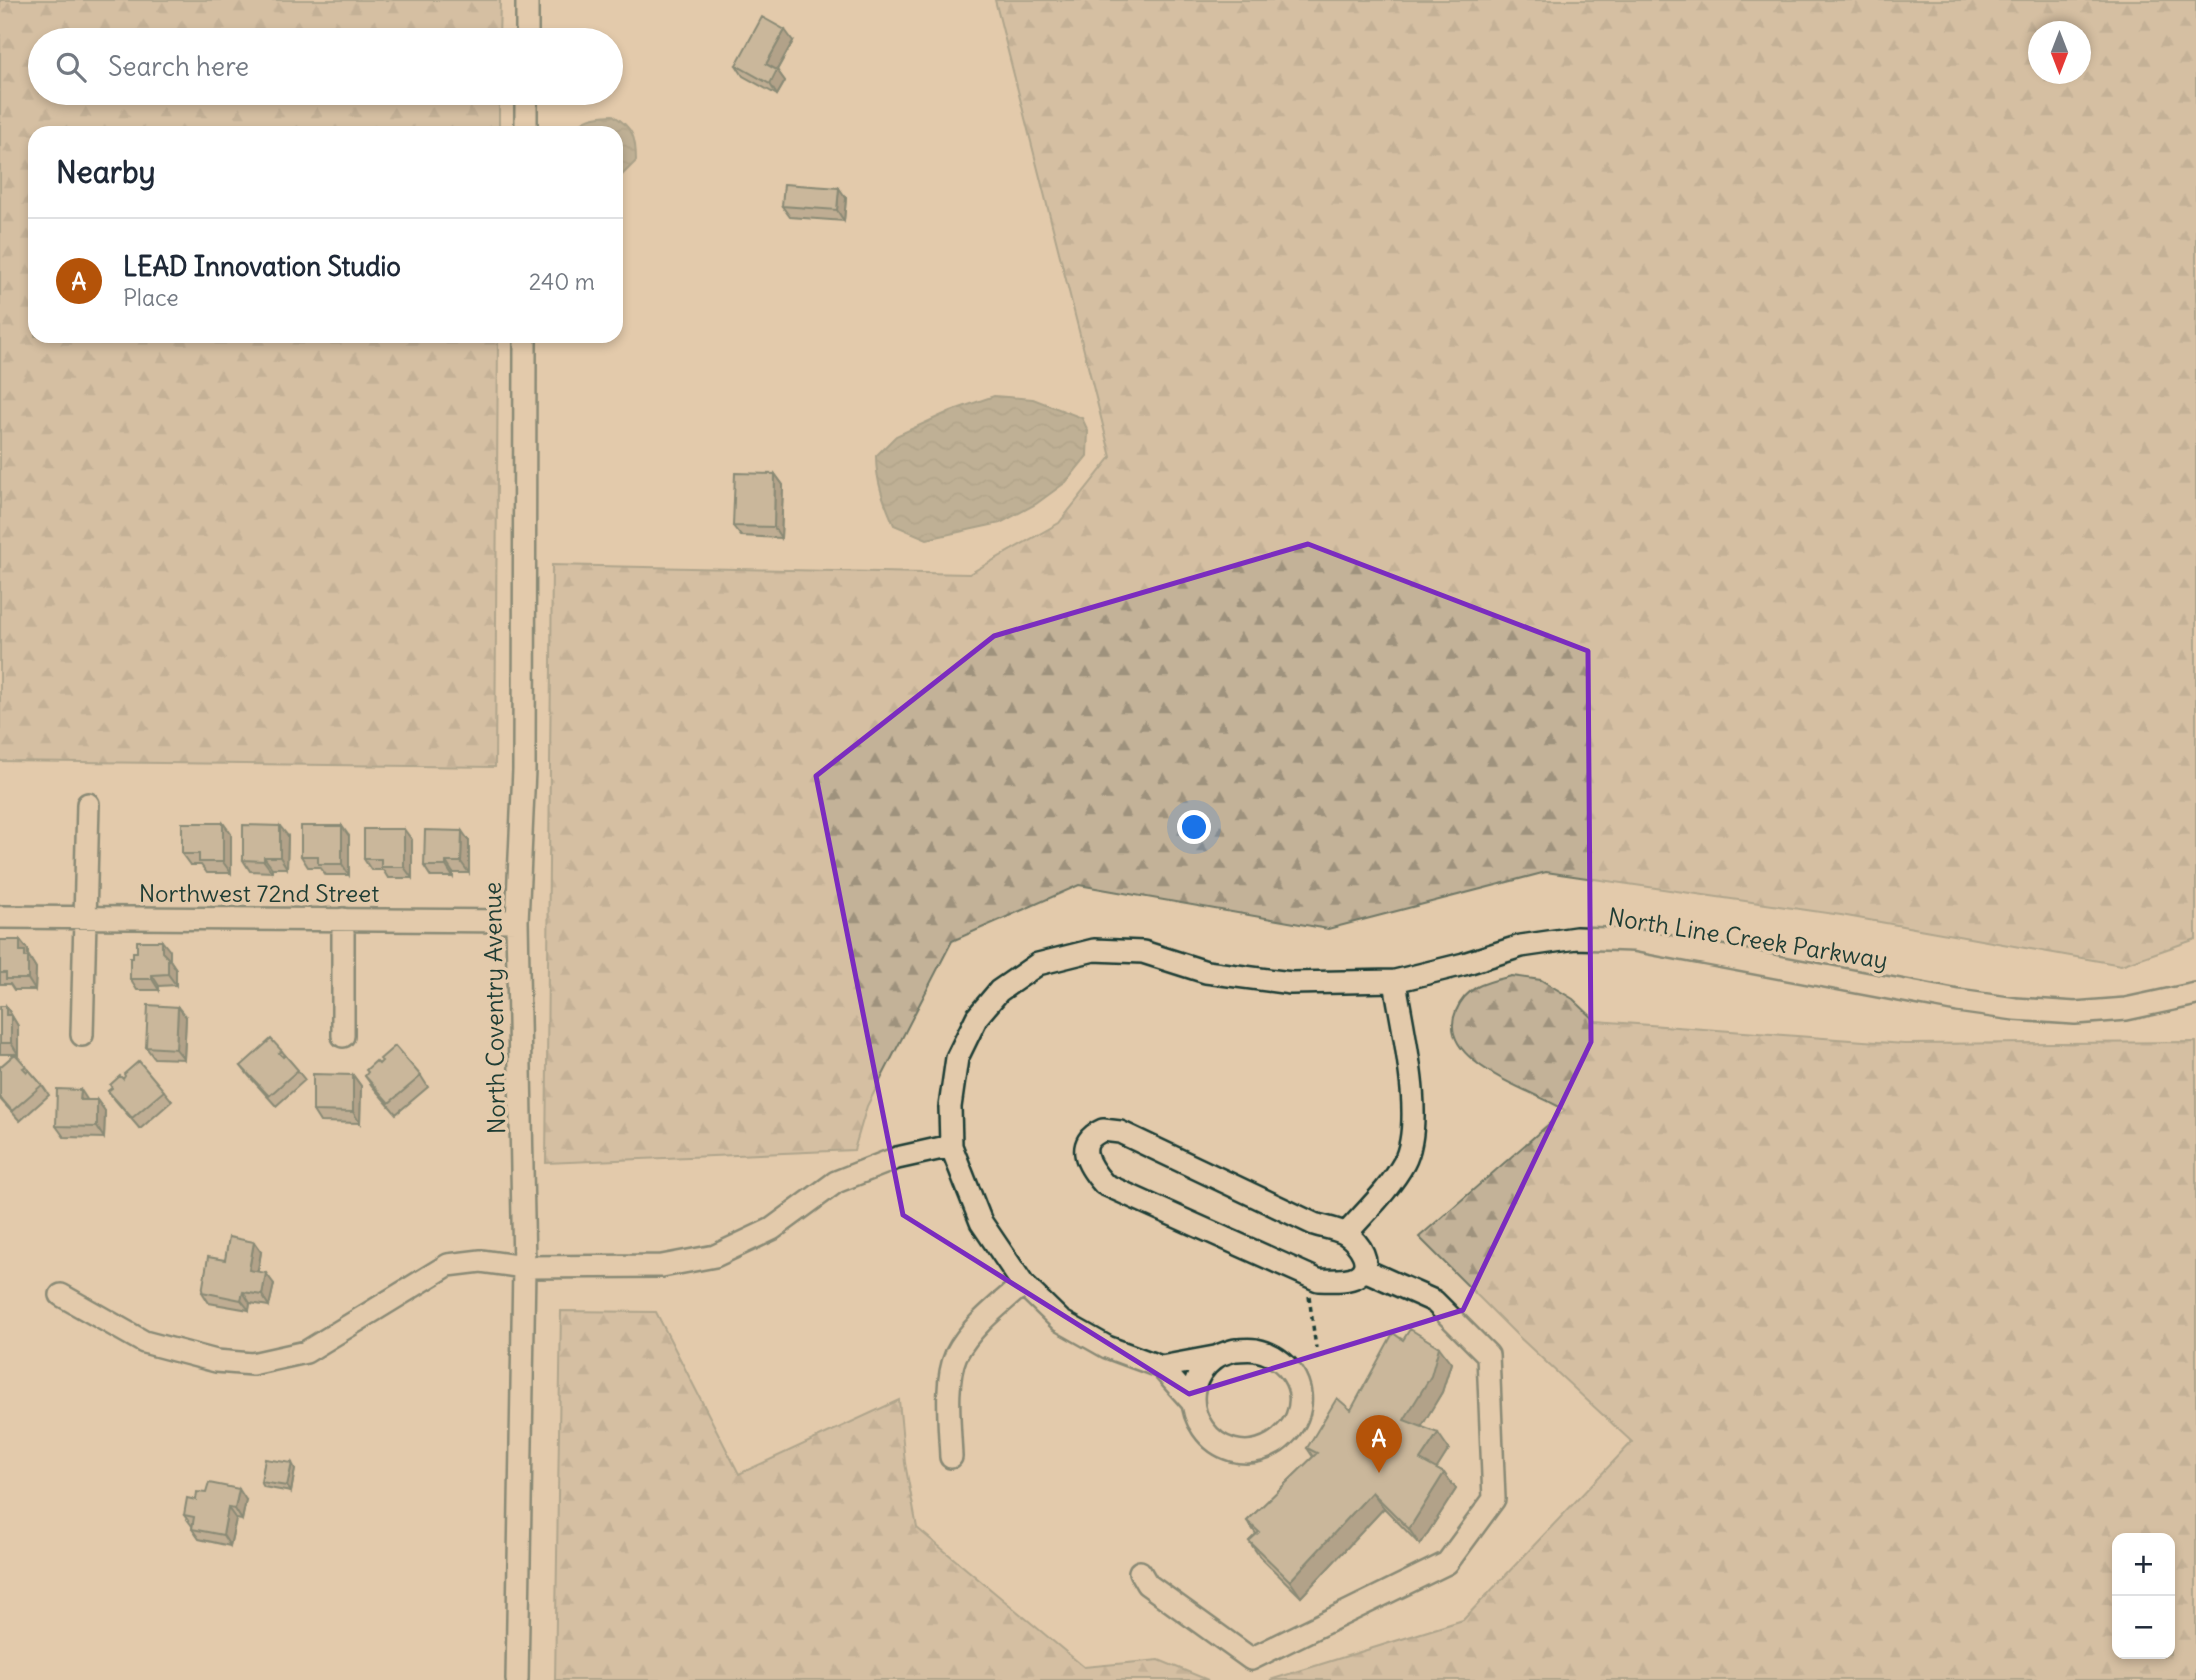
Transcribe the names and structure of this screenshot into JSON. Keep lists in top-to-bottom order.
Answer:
{
  "streets": {
    "street": ["Northwest 72nd Street", "North Line Creek Parkway", "North Coventry Avenue"]
  },
  "crossings": [
    ["Northwest 72nd Street", "North Coventry Avenue"]
  ],
  "north": "bottom",
  "page": {
    "search": "Search here",
    "heading": "Nearby",
    "list": [
      {
        "mark": "A",
        "name": "LEAD Innovation Studio",
        "note": "Place",
        "value": "240 m"
      }
    ],
    "pins": "A",
    "map_buttons": ["+", "−"]
  }
}
